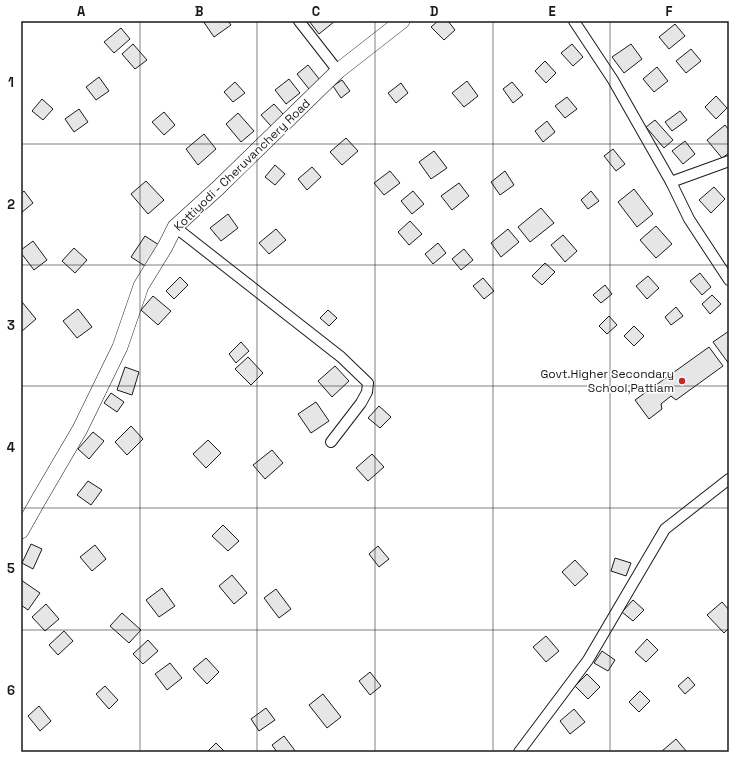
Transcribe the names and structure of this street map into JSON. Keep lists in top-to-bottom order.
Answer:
{
  "streets": {
    "main road": ["Kottiyodi - Cheruvanchery Road"]
  },
  "places": ["Govt.Higher Secondary School,Pattiam"],
  "grid": {
    "columns": [
      "A",
      "B",
      "C",
      "D",
      "E",
      "F"
    ],
    "rows": [
      "1",
      "2",
      "3",
      "4",
      "5",
      "6"
    ]
  }
}
